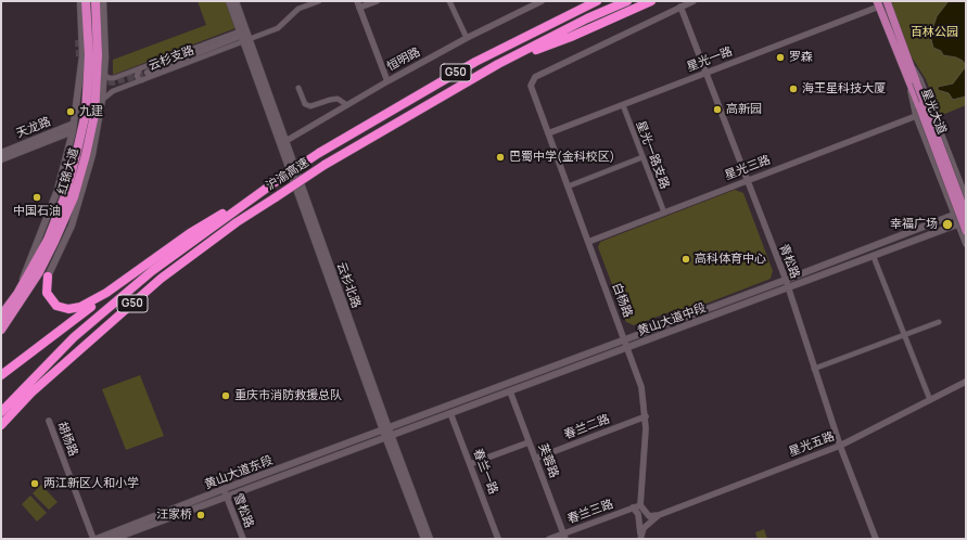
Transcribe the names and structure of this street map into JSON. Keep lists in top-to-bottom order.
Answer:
{
  "streets": {
    "highway": ["G50", "红锦大道", "沪渝高速"],
    "main road": [
      "星光大道",
      "天龙路",
      "云杉北路",
      "黄山大道中段",
      "黄山大道东段"
    ],
    "street": [
      "云杉支路",
      "恒明路",
      "星光一路",
      "星光一路支路",
      "星光三路",
      "青松路",
      "白杨路",
      "春兰二路",
      "胡杨路",
      "星光五路",
      "芙蓉路",
      "春兰一路",
      "雪松路",
      "春兰三路"
    ]
  },
  "crossings": [
    ["云杉支路", "红锦大道"],
    ["云杉支路", "云杉北路"],
    ["恒明路", "云杉北路"],
    ["星光一路", "星光大道"],
    ["星光一路", "星光一路支路"],
    ["星光一路", "青松路"],
    ["星光一路", "白杨路"],
    ["天龙路", "红锦大道"],
    ["星光一路支路", "星光三路"],
    ["星光三路", "青松路"],
    ["星光三路", "白杨路"],
    ["青松路", "白杨路"],
    ["青松路", "黄山大道中段"],
    ["青松路", "星光五路"],
    ["云杉北路", "黄山大道中段"],
    ["云杉北路", "黄山大道东段"],
    ["白杨路", "黄山大道中段"],
    ["白杨路", "春兰二路"],
    ["白杨路", "春兰三路"],
    ["黄山大道中段", "芙蓉路"],
    ["黄山大道中段", "春兰一路"],
    ["黄山大道中段", "黄山大道东段"],
    ["春兰二路", "芙蓉路"],
    ["芙蓉路", "春兰三路"],
    ["黄山大道东段", "雪松路"]
  ],
  "parks": ["百林公园"],
  "places": [
    "罗森",
    "海王星科技大厦",
    "高新园",
    "九建",
    "巴蜀中学(金科校区)",
    "中国石油",
    "幸福广场",
    "高科体育中心",
    "重庆市消防救援总队",
    "两江新区人和小学",
    "汪家桥"
  ]
}
